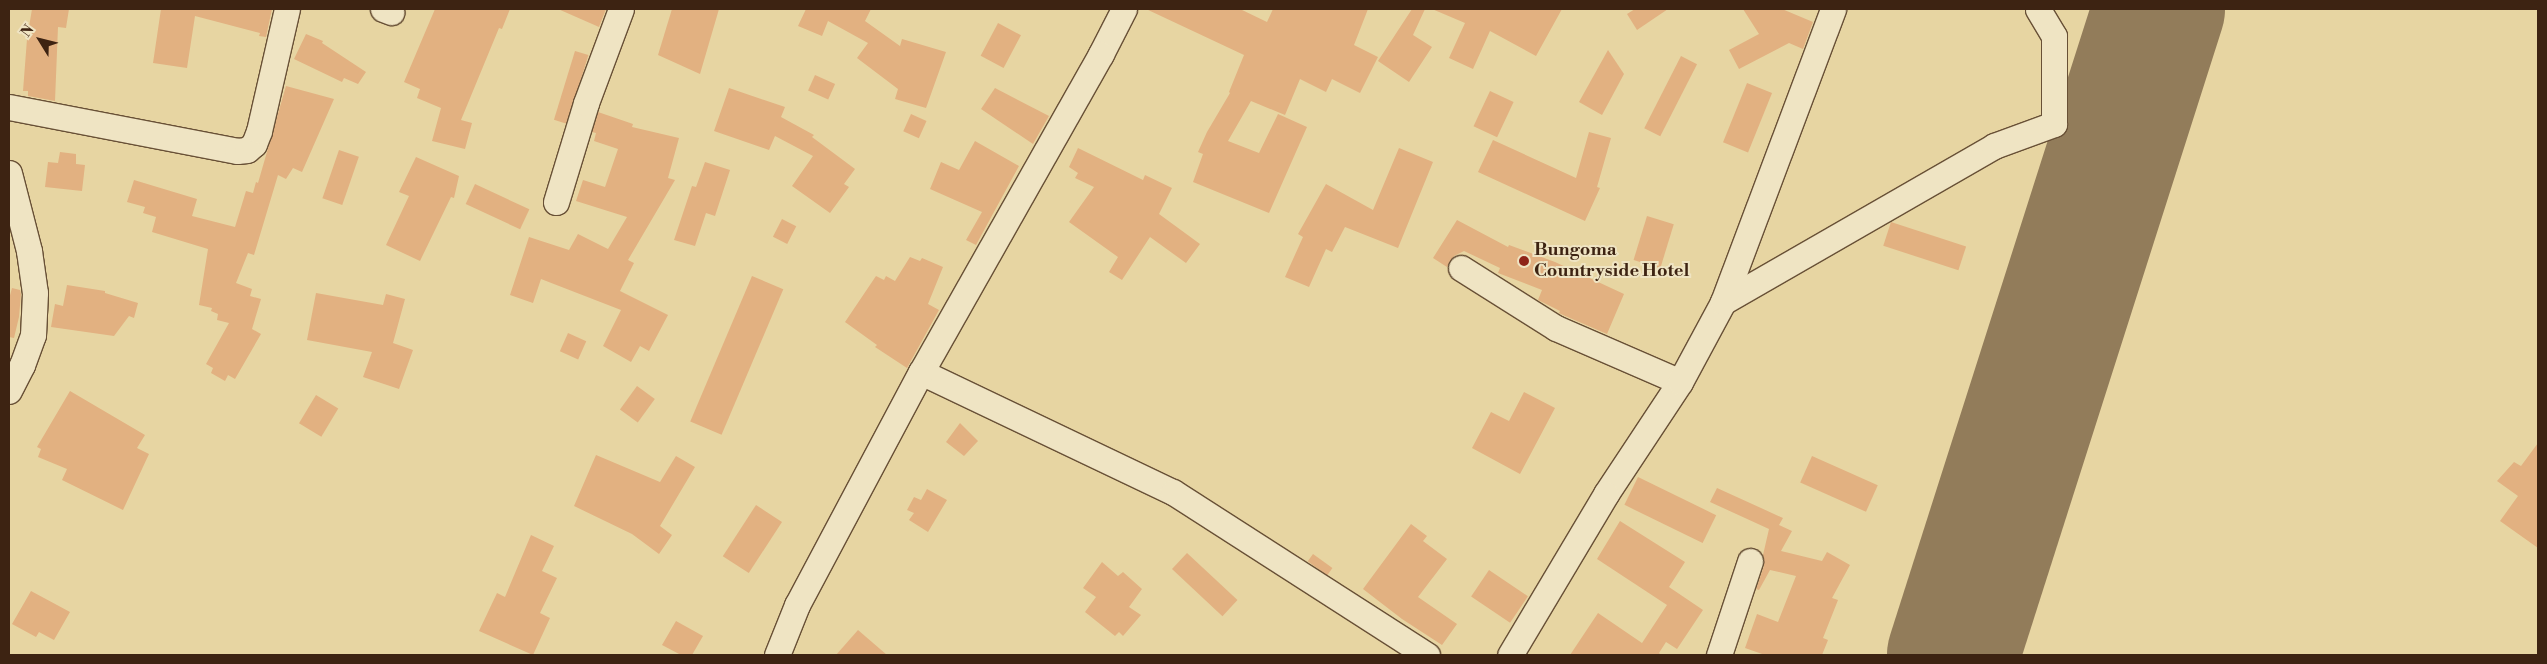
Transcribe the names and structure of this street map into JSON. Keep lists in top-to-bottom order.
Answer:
{
  "places": ["Bungoma Countryside Hotel"],
  "north": "top left"
}
